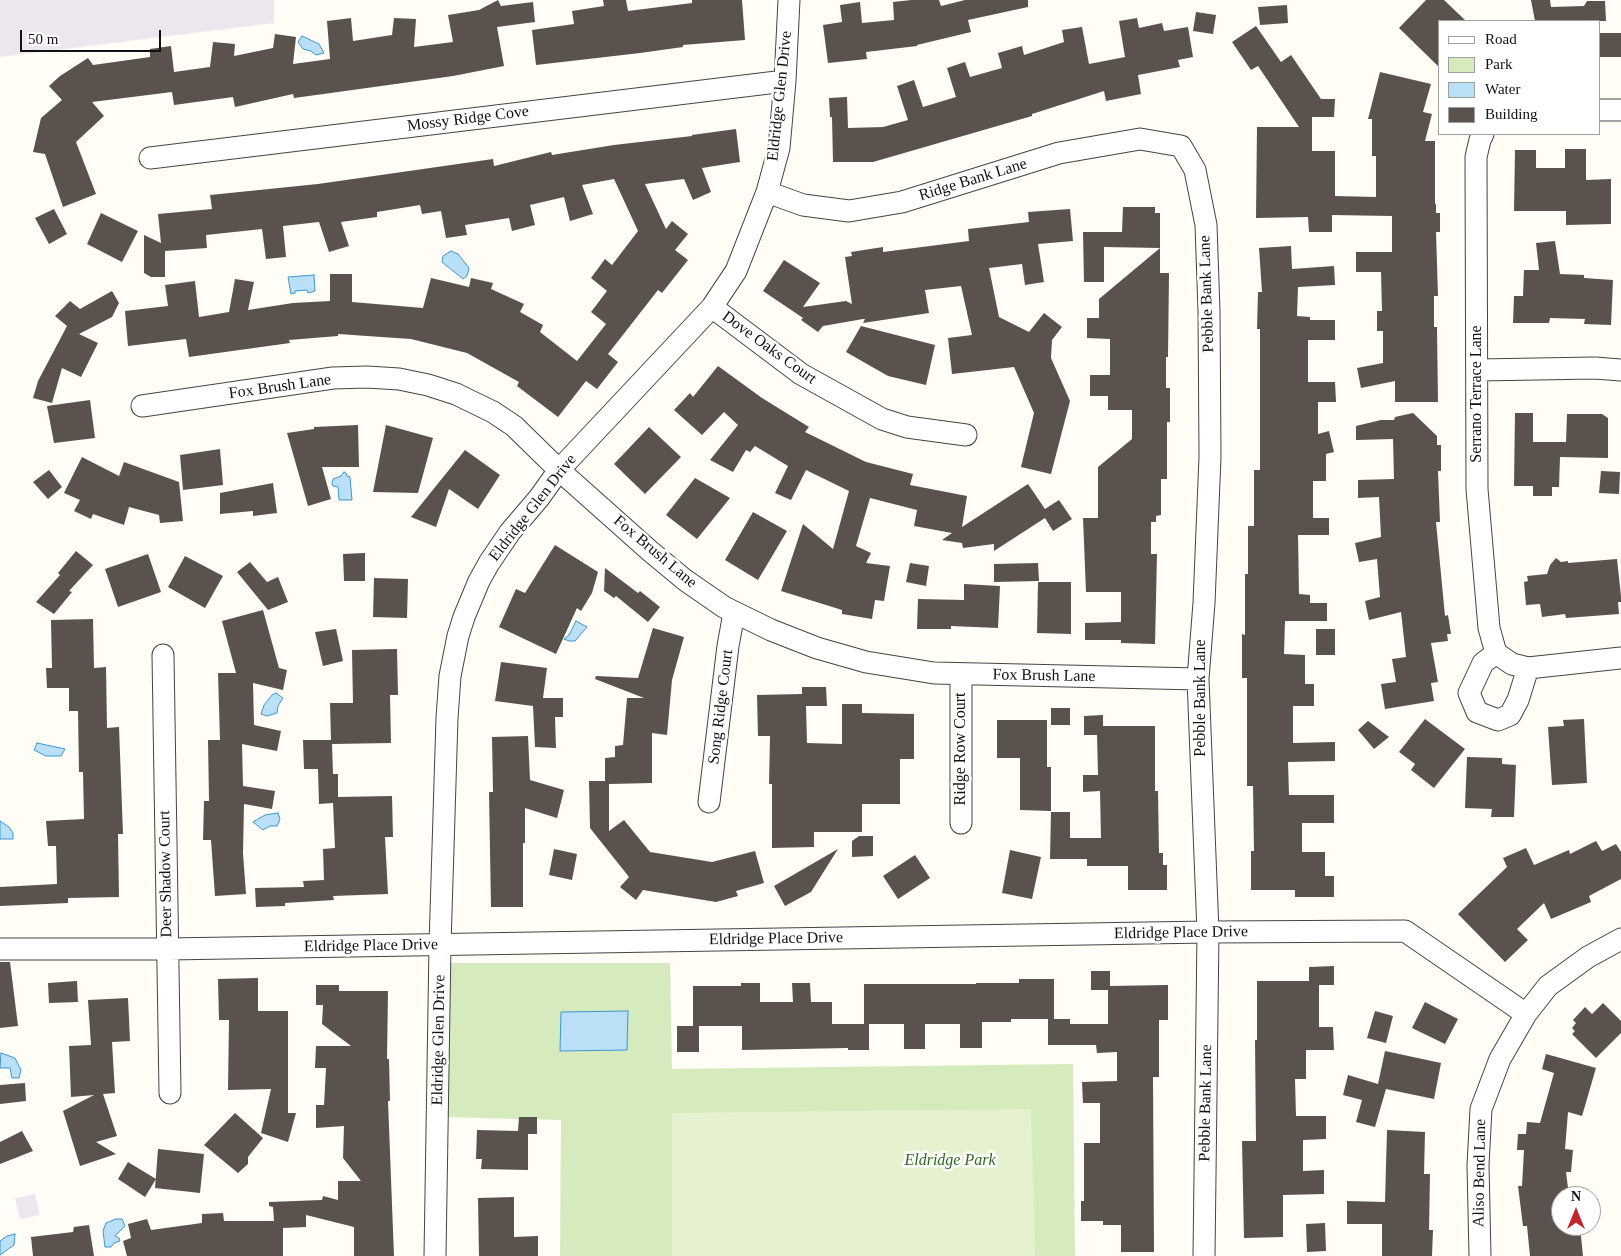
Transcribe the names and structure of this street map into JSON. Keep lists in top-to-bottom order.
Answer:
{
  "streets": {
    "street": [
      "Eldridge Glen Drive",
      "Mossy Ridge Cove",
      "Ridge Bank Lane",
      "Pebble Bank Lane",
      "Dove Oaks Court",
      "Fox Brush Lane",
      "Serrano Terrace Lane",
      "Song Ridge Court",
      "Ridge Row Court",
      "Deer Shadow Court",
      "Eldridge Place Drive",
      "Aliso Bend Lane"
    ]
  },
  "crossings": [
    ["Eldridge Glen Drive", "Mossy Ridge Cove"],
    ["Eldridge Glen Drive", "Ridge Bank Lane"],
    ["Eldridge Glen Drive", "Dove Oaks Court"],
    ["Eldridge Glen Drive", "Fox Brush Lane"],
    ["Eldridge Glen Drive", "Eldridge Place Drive"],
    ["Ridge Bank Lane", "Pebble Bank Lane"],
    ["Pebble Bank Lane", "Fox Brush Lane"],
    ["Pebble Bank Lane", "Eldridge Place Drive"],
    ["Fox Brush Lane", "Song Ridge Court"],
    ["Fox Brush Lane", "Ridge Row Court"],
    ["Deer Shadow Court", "Eldridge Place Drive"],
    ["Eldridge Place Drive", "Aliso Bend Lane"]
  ],
  "parks": ["Eldridge Park"],
  "legend": [
    "Road",
    "Park",
    "Water",
    "Building"
  ],
  "scale_bar": "50 m",
  "north": "top"
}
